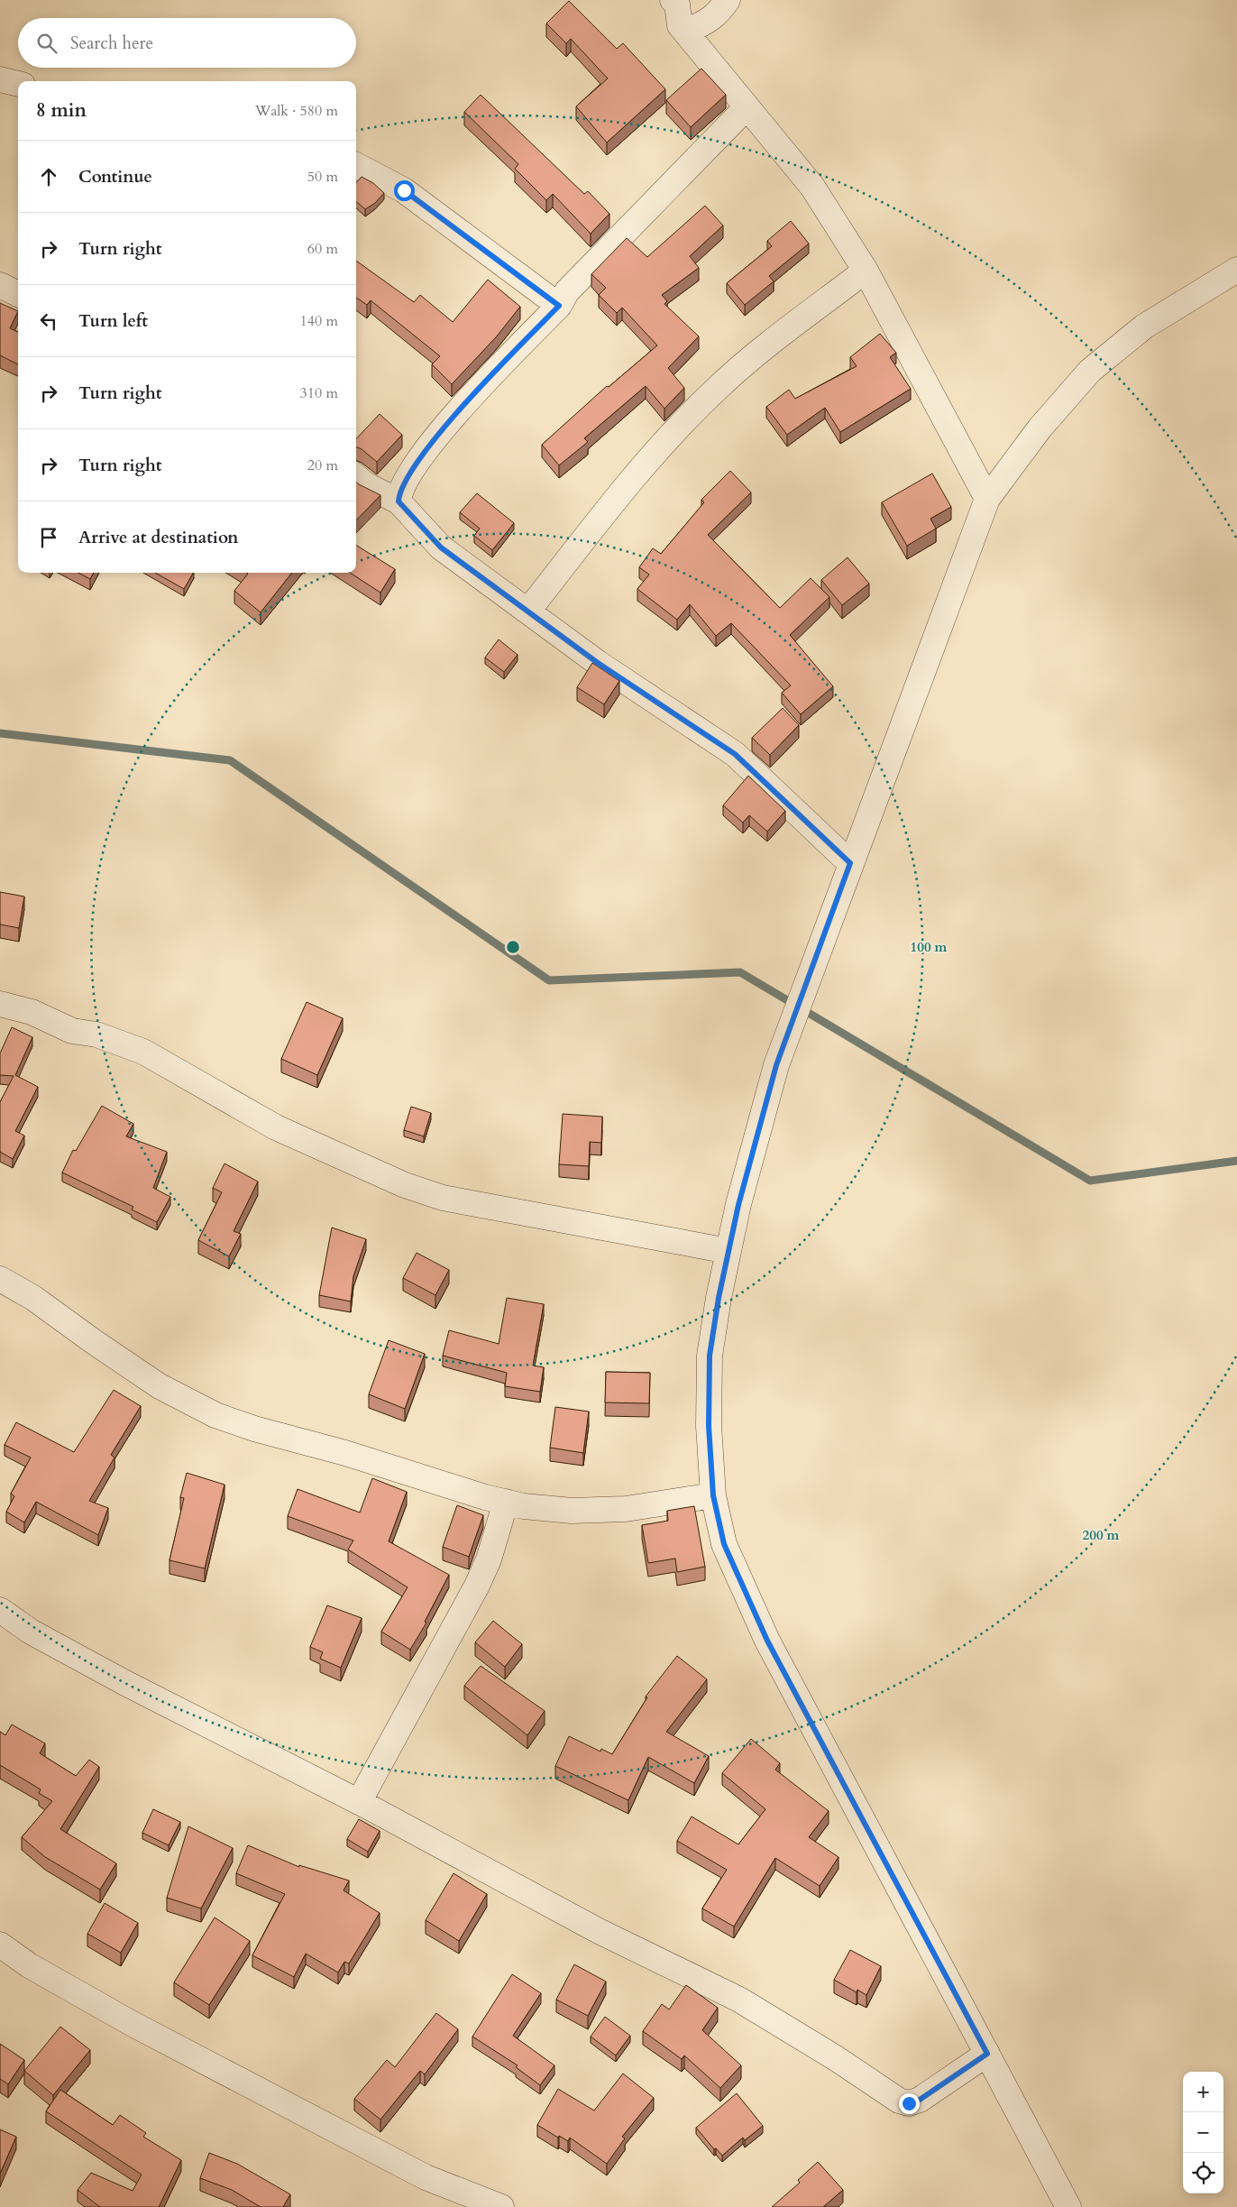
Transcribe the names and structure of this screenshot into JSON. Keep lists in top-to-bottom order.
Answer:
{
  "page": {
    "search": "Search here",
    "heading": ["8 min", "Walk · 580 m"],
    "list": [
      ["Continue", "50 m"],
      ["Turn right", "60 m"],
      ["Turn left", "140 m"],
      ["Turn right", "310 m"],
      ["Turn right", "20 m"],
      "Arrive at destination"
    ],
    "map_buttons": ["+", "−"]
  },
  "rings": ["100 m", "200 m"]
}
